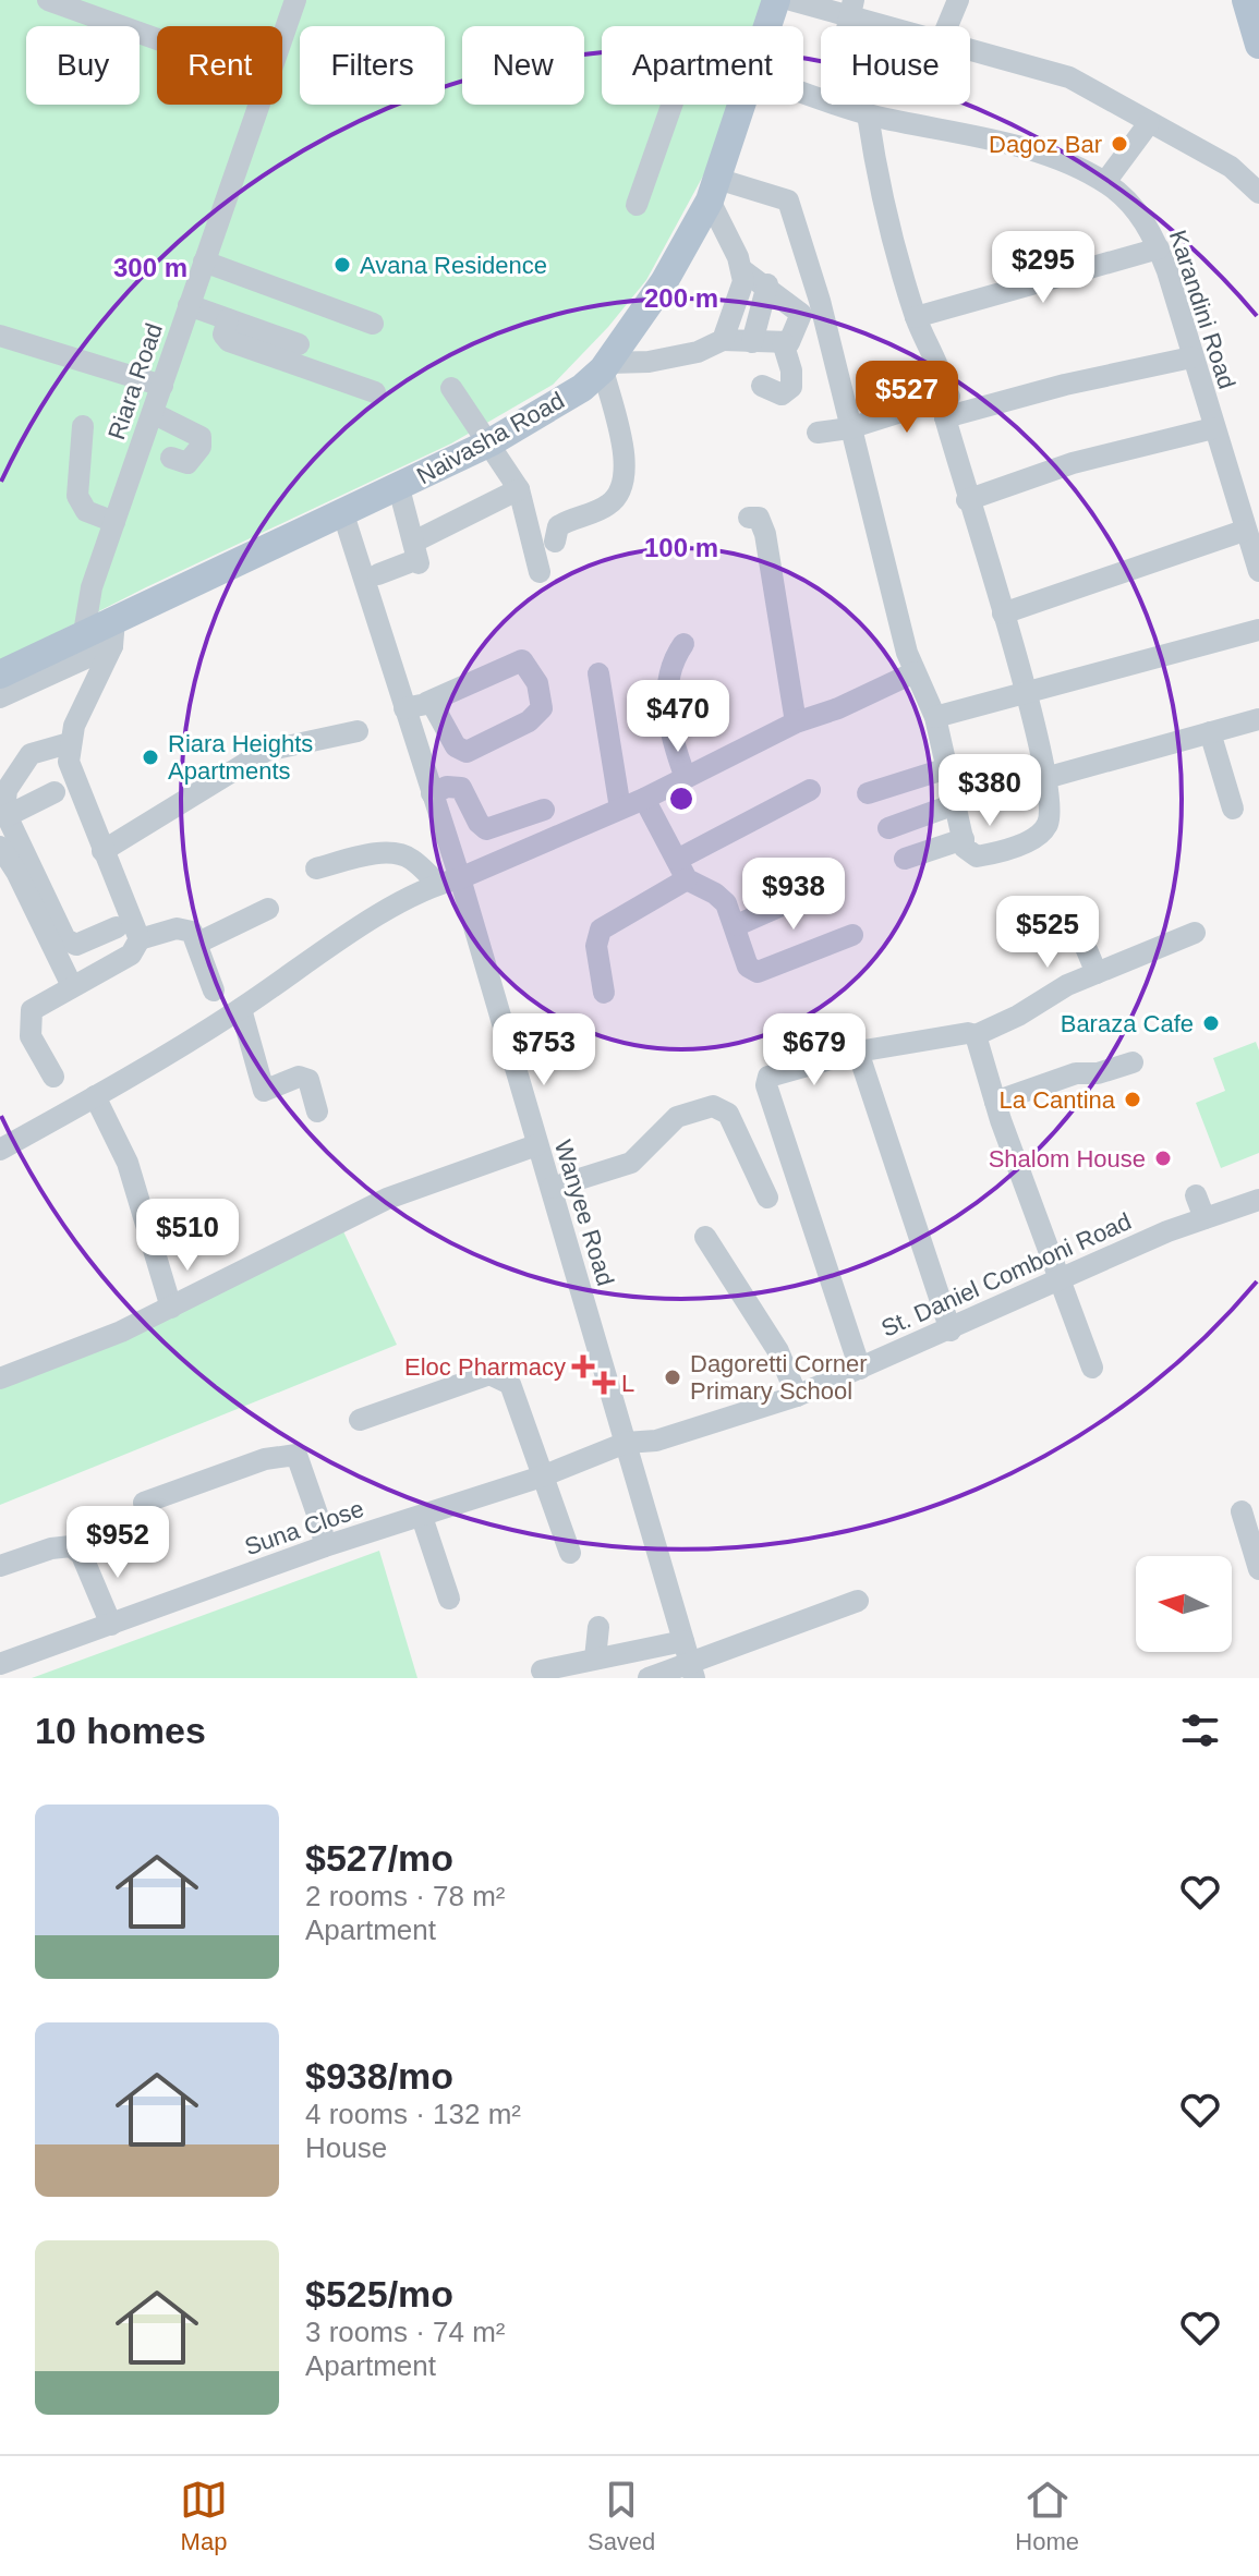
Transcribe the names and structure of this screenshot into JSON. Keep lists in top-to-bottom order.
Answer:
{
  "streets": {
    "main road": ["Naivasha Road"],
    "street": [
      "Karandini Road",
      "Riara Road",
      "Wanyee Road",
      "St. Daniel Comboni Road",
      "Suna Close"
    ]
  },
  "crossings": [
    ["Riara Road", "Naivasha Road"],
    ["Naivasha Road", "Wanyee Road"],
    ["Wanyee Road", "St. Daniel Comboni Road"],
    ["Wanyee Road", "Suna Close"],
    ["St. Daniel Comboni Road", "Suna Close"]
  ],
  "places": {
    "other": [
      "Dagoz Bar",
      "Avana Residence",
      "Riara Heights Apartments",
      "Baraza Cafe",
      "La Cantina",
      "Shalom House",
      "Dagoretti Corner Primary School"
    ],
    "health": ["Eloc Pharmacy", "L"]
  },
  "north": "left",
  "page": {
    "chip": [
      "Buy",
      "Rent",
      "Filters",
      "New",
      "Apartment",
      "House"
    ],
    "price": [
      "$295",
      "$527",
      "$470",
      "$380",
      "$938",
      "$525",
      "$753",
      "$679",
      "$510",
      "$952"
    ],
    "heading": "10 homes",
    "list": [
      {
        "name": "$527/mo",
        "note": "2 rooms · 78 m² · Apartment"
      },
      {
        "name": "$938/mo",
        "note": "4 rooms · 132 m² · House"
      },
      {
        "name": "$525/mo",
        "note": "3 rooms · 74 m² · Apartment"
      }
    ],
    "tabs": ["Map", "Saved", "Home"]
  },
  "rings": ["300 m", "200 m", "100 m"]
}
